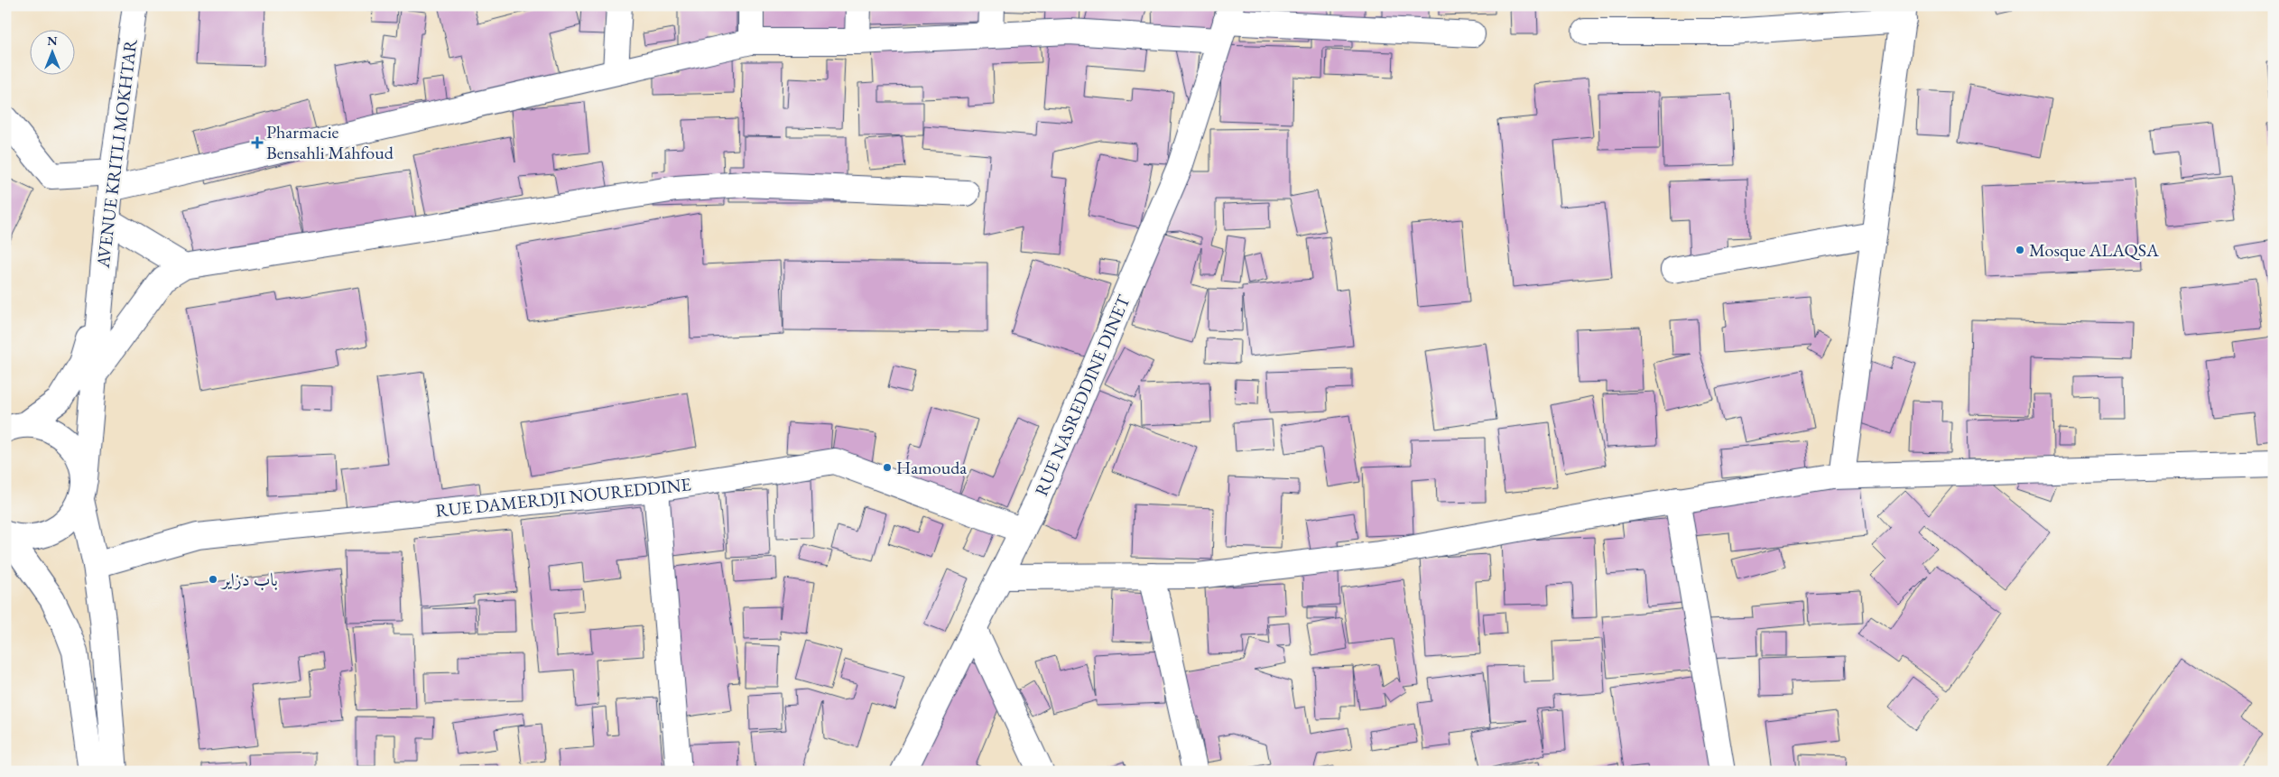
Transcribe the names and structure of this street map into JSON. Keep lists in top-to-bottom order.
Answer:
{
  "streets": {
    "street": ["AVENUE KRITLI MOKHTAR", "RUE NASREDDINE DINET", "RUE DAMERDJI NOUREDDINE"]
  },
  "crossings": [
    ["RUE NASREDDINE DINET", "RUE DAMERDJI NOUREDDINE"]
  ],
  "places": {
    "health": ["Pharmacie Bensahli Mahfoud"],
    "other": ["Mosque ALAQSA", "Hamouda", "باب دزاير"]
  },
  "north": "top"
}
